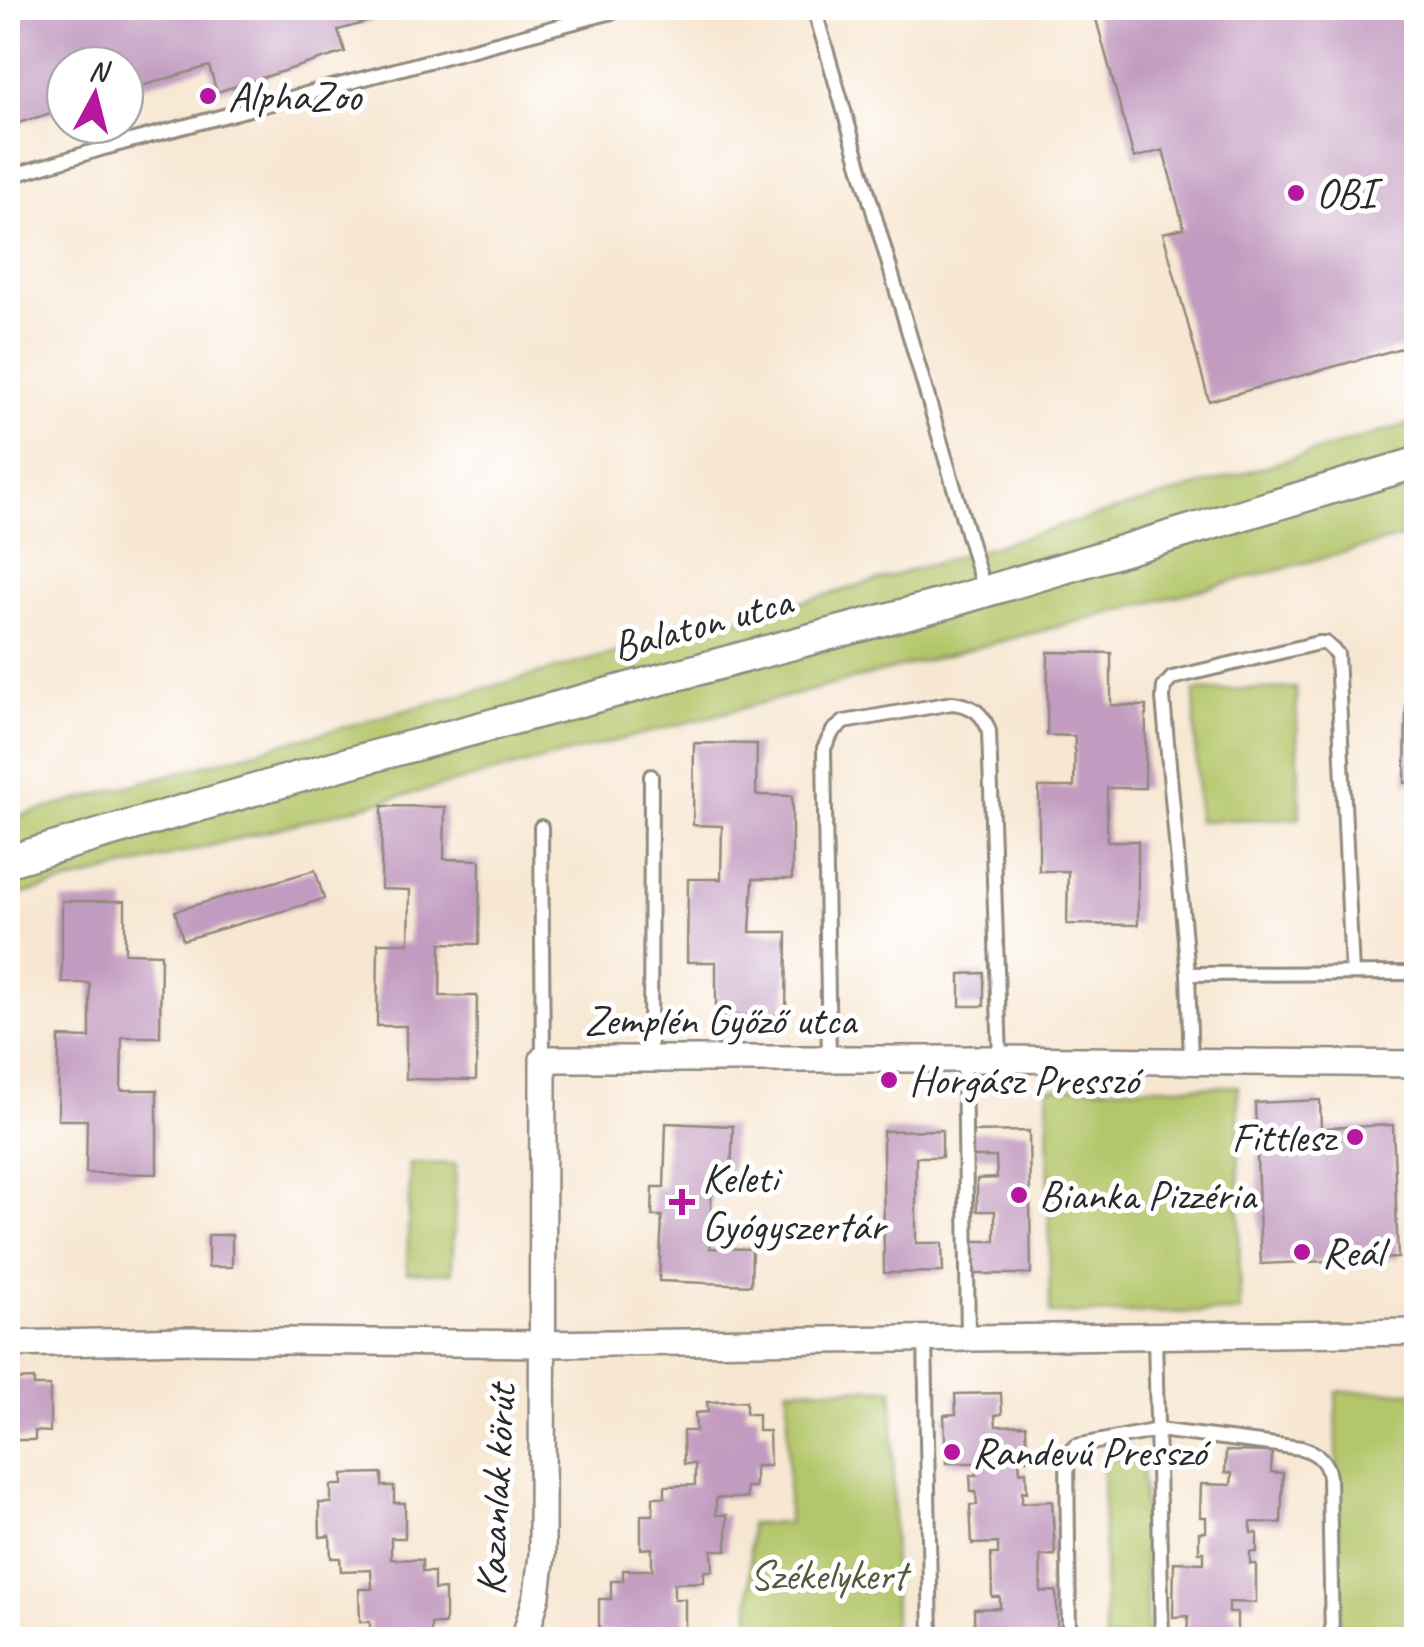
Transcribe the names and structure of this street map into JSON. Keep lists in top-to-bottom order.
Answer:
{
  "streets": {
    "street": ["Balaton utca", "Zemplén Győző utca", "Kazanlak körút"]
  },
  "crossings": [
    ["Zemplén Győző utca", "Kazanlak körút"]
  ],
  "parks": ["Székelykert"],
  "places": {
    "other": [
      "AlphaZoo",
      "OBI",
      "Horgász Presszó",
      "Fittlesz",
      "Bianka Pizzéria",
      "Reál",
      "Randevú Presszó"
    ],
    "health": ["Keleti Gyógyszertár"]
  },
  "north": "top"
}
